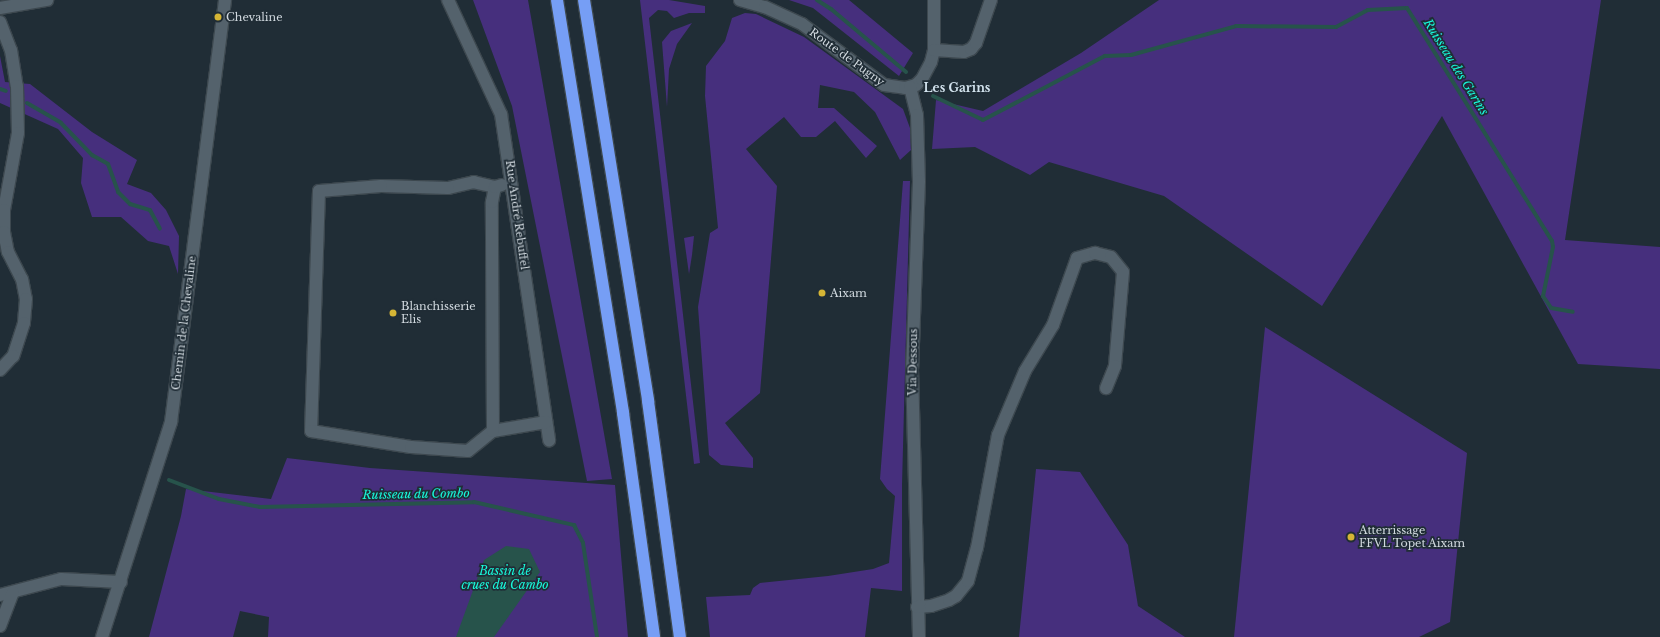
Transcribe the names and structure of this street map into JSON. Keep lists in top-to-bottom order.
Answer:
{
  "streets": {
    "street": [
      "Route de Pugny",
      "Rue André Rebuffel",
      "Chemin de la Chevaline",
      "Via Dessous"
    ]
  },
  "crossings": [
    ["Route de Pugny", "Via Dessous"]
  ],
  "districts": ["Les Garins"],
  "water": ["Ruisseau des Garins", "Ruisseau du Combo", "Bassin de crues du Cambo"],
  "places": [
    "Chevaline",
    "Aixam",
    "Blanchisserie Elis",
    "Atterrissage FFVL Topet Aixam"
  ]
}
